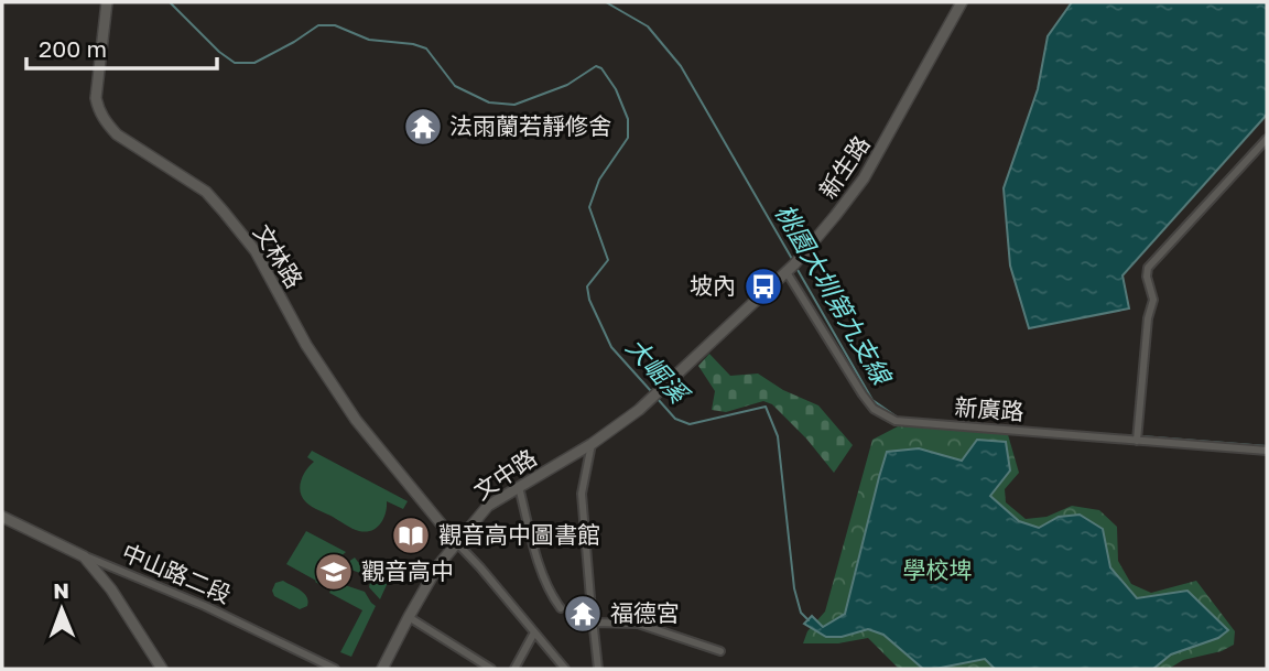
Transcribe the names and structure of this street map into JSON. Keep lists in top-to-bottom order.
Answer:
{
  "streets": {
    "street": [
      "新生路",
      "文林路",
      "新廣路",
      "文中路",
      "中山路二段"
    ]
  },
  "crossings": [
    ["新生路", "新廣路"],
    ["新生路", "文中路"],
    ["文林路", "文中路"]
  ],
  "water": ["桃園大圳第九支線", "大崛溪"],
  "parks": ["學校埤"],
  "places": {
    "temple": ["法雨蘭若靜修舍", "福德宮"],
    "bus stop": ["坡內"],
    "library": ["觀音高中圖書館"],
    "school or university": ["觀音高中"]
  },
  "scale_bar": "200 m",
  "north": "top"
}
